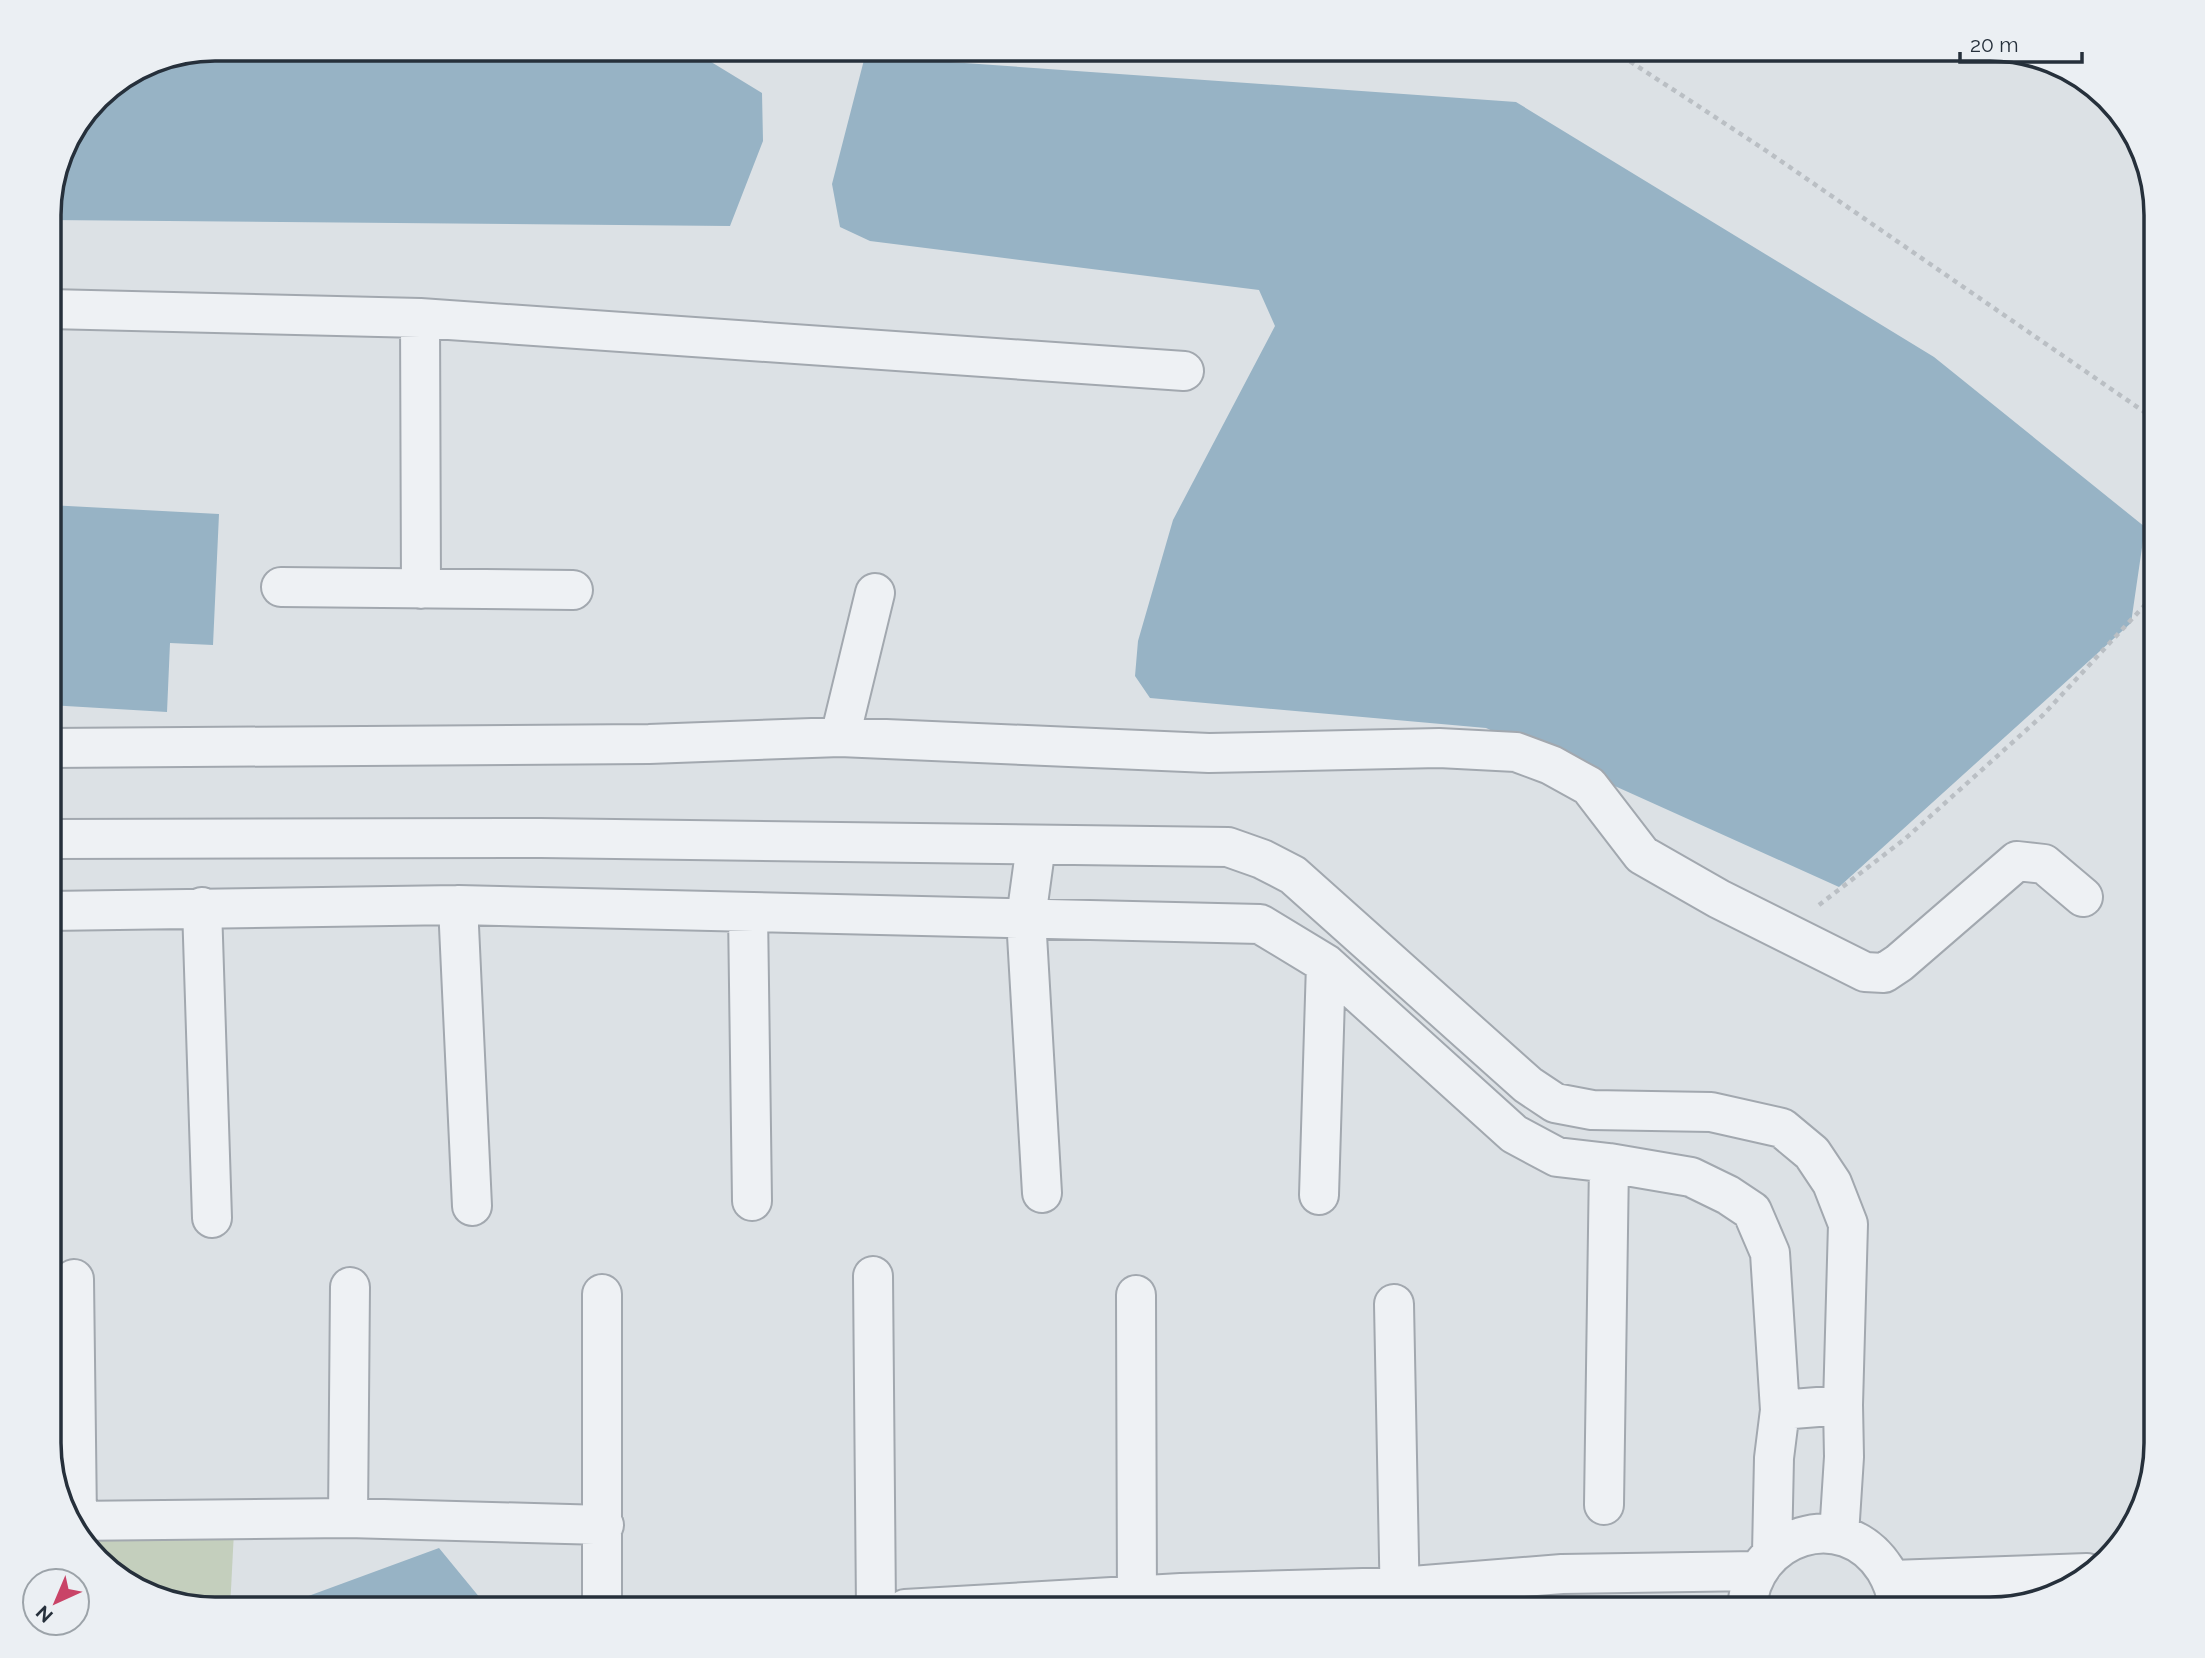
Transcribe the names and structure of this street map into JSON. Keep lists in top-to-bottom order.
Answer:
{
  "scale_bar": "20 m",
  "north": "bottom left"
}
